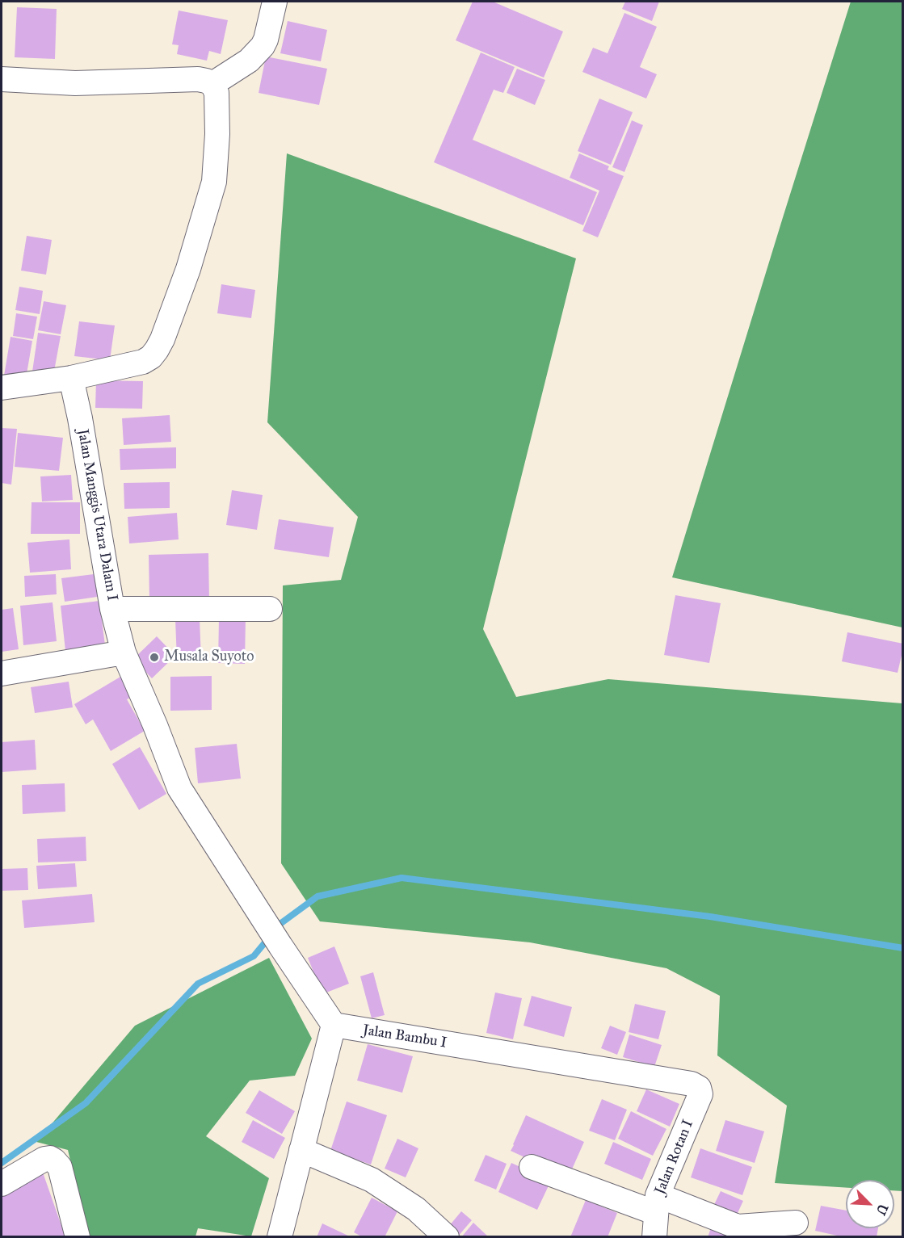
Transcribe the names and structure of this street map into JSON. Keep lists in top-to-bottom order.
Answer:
{
  "streets": {
    "street": ["Jalan Manggis Utara Dalam I", "Jalan Bambu I", "Jalan Rotan I"]
  },
  "crossings": [
    ["Jalan Manggis Utara Dalam I", "Jalan Bambu I"],
    ["Jalan Bambu I", "Jalan Rotan I"]
  ],
  "places": ["Musala Suyoto"],
  "north": "bottom right"
}
